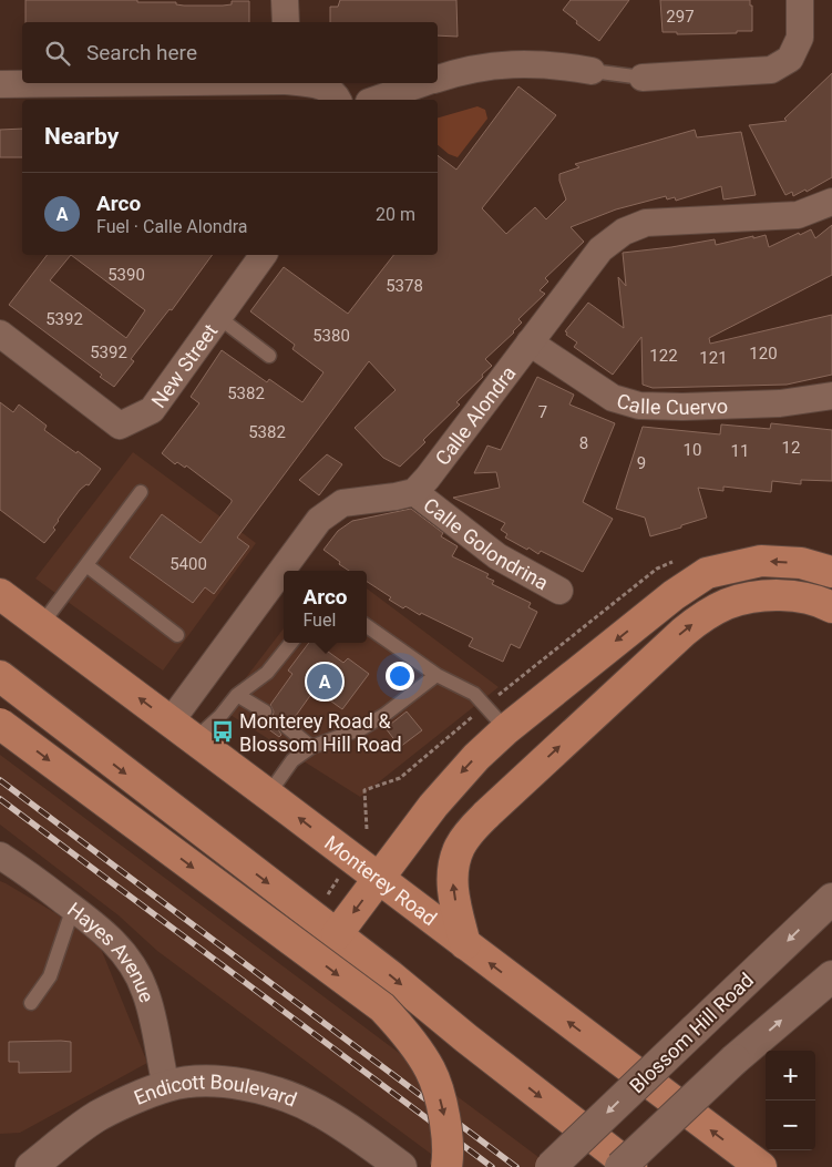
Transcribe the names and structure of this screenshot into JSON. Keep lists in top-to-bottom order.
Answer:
{
  "streets": {
    "main road": ["Monterey Road", "Blossom Hill Road", "Endicott Boulevard"],
    "street": [
      "New Street",
      "Calle Cuervo",
      "Calle Alondra",
      "Calle Golondrina",
      "Hayes Avenue"
    ]
  },
  "crossings": [
    ["Calle Cuervo", "Calle Alondra"],
    ["Calle Alondra", "Calle Golondrina"],
    ["Hayes Avenue", "Endicott Boulevard"]
  ],
  "places": {
    "bus stop": ["Monterey Road & Blossom Hill Road"]
  },
  "house_numbers": [
    "297",
    "5390",
    "5378",
    "5392",
    "5380",
    "5392",
    "120",
    "122",
    "121",
    "5382",
    "7",
    "5382",
    "8",
    "12",
    "10",
    "11",
    "9",
    "5400"
  ],
  "page": {
    "search": "Search here",
    "heading": "Nearby",
    "list": [
      {
        "mark": "A",
        "name": "Arco",
        "note": "Fuel · Calle Alondra",
        "value": "20 m"
      }
    ],
    "popup": ["Arco", "Fuel"],
    "pins": "A",
    "map_buttons": ["+", "−"]
  }
}
